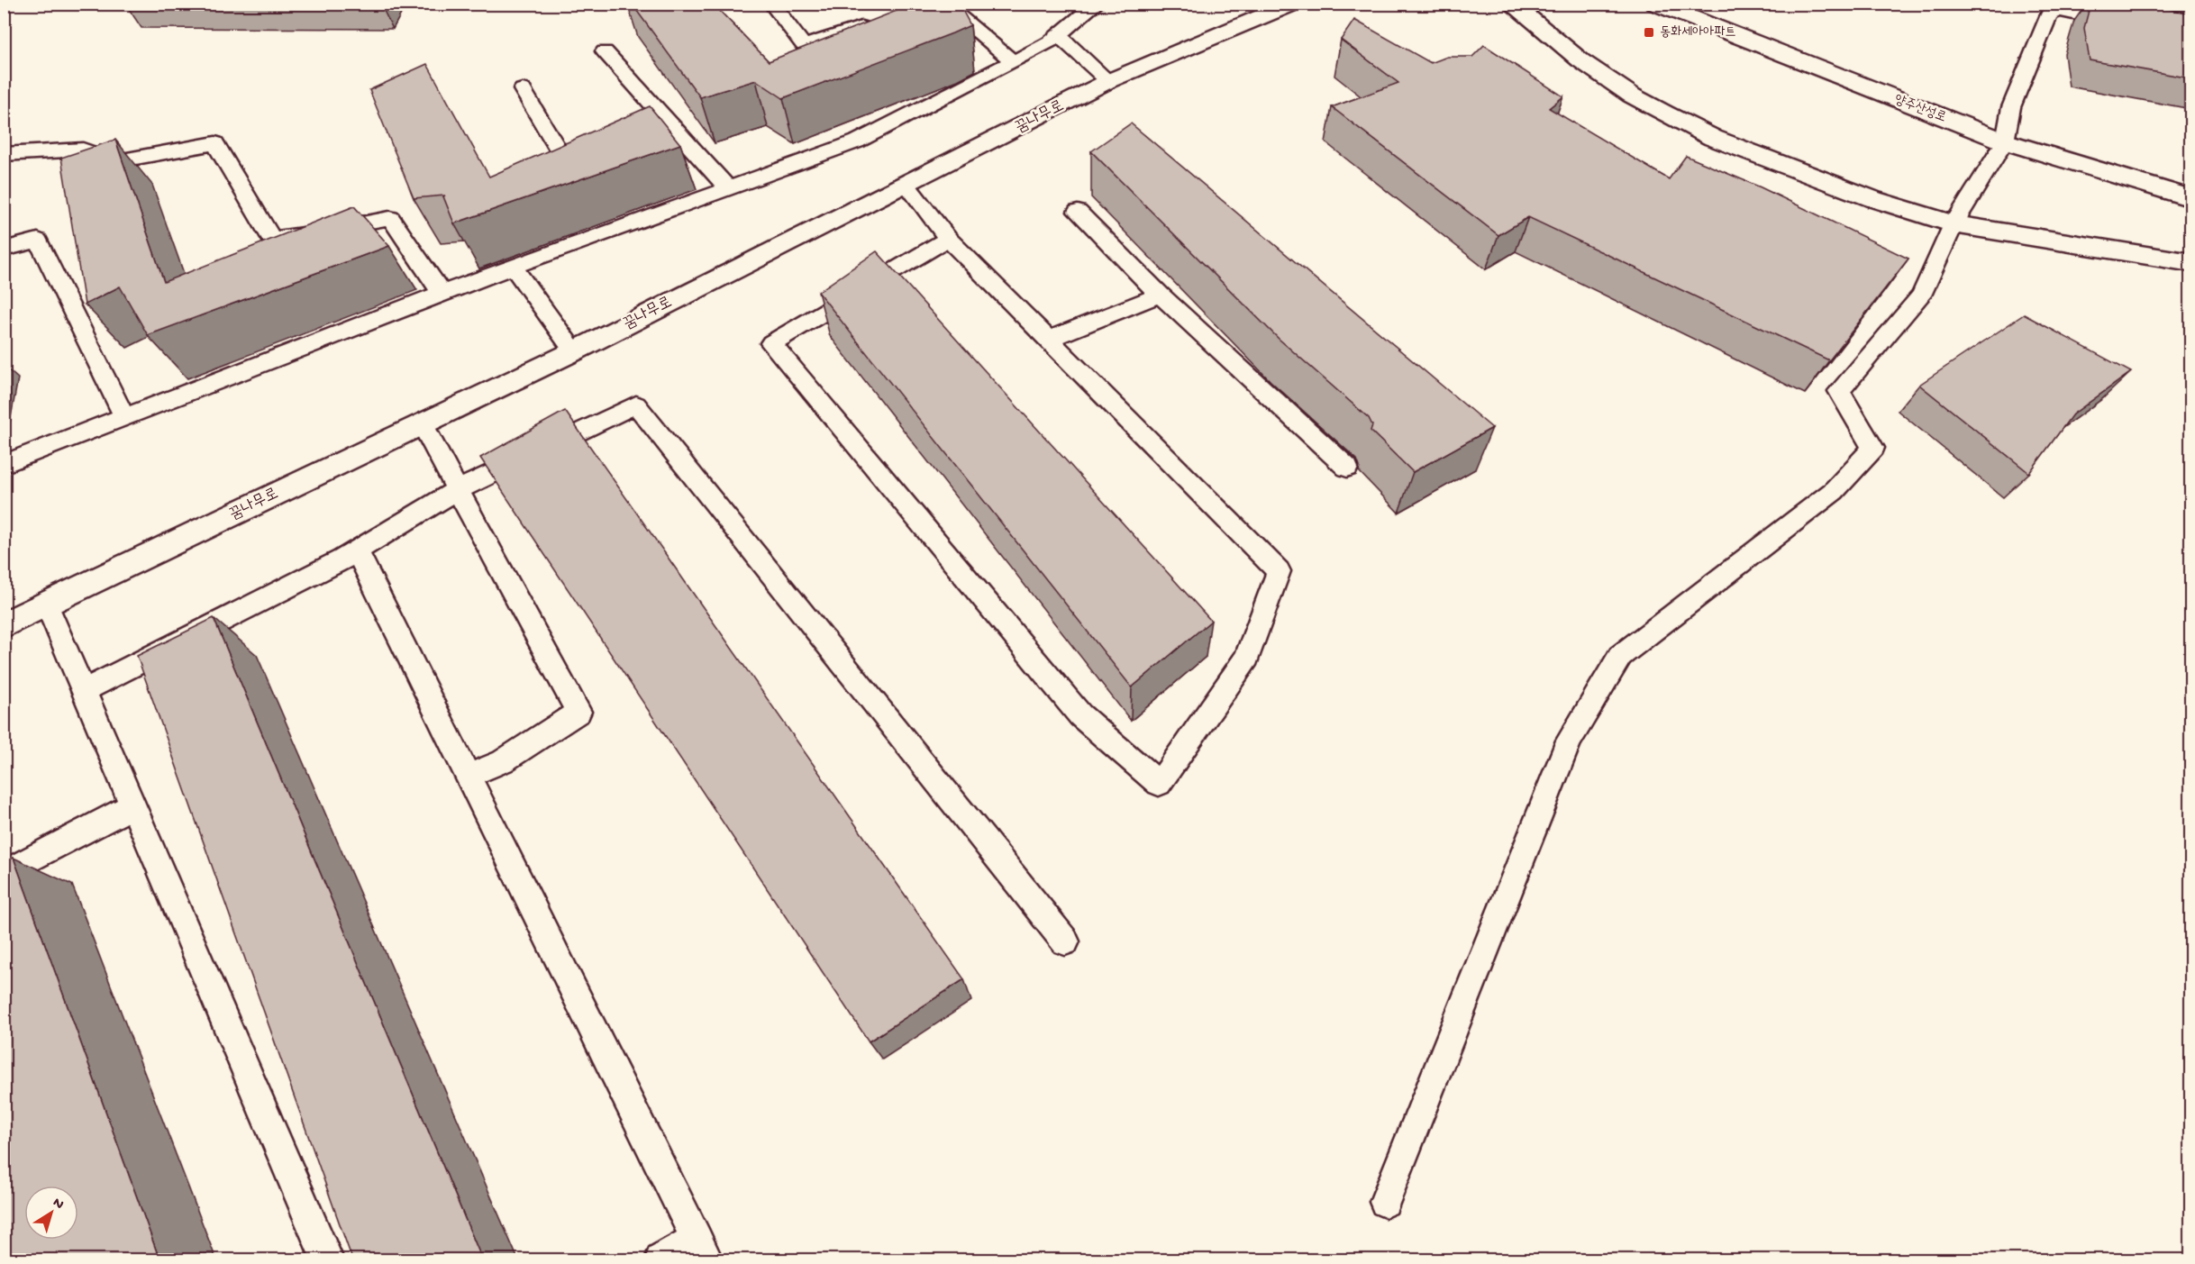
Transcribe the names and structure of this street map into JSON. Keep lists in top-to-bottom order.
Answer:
{
  "streets": {
    "street": ["양주산성로", "꿈나무로"]
  },
  "places": {
    "transit": ["동화세아아파트"]
  },
  "north": "top right"
}
